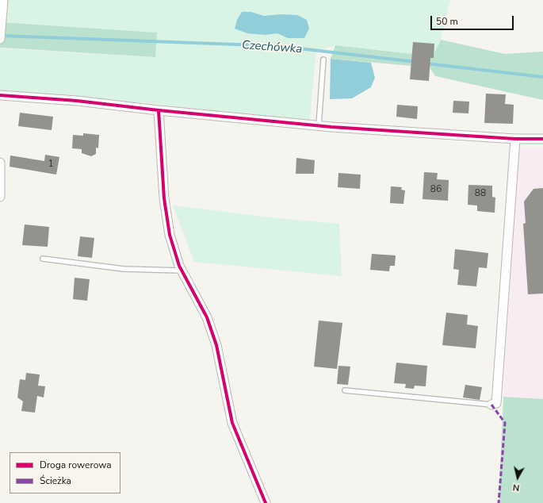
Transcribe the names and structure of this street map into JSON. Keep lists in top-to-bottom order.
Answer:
{
  "water": ["Czechówka"],
  "house_numbers": ["1", "86", "88"],
  "legend": ["Droga rowerowa", "Ścieżka"],
  "scale_bar": "50 m",
  "north": "bottom"
}
